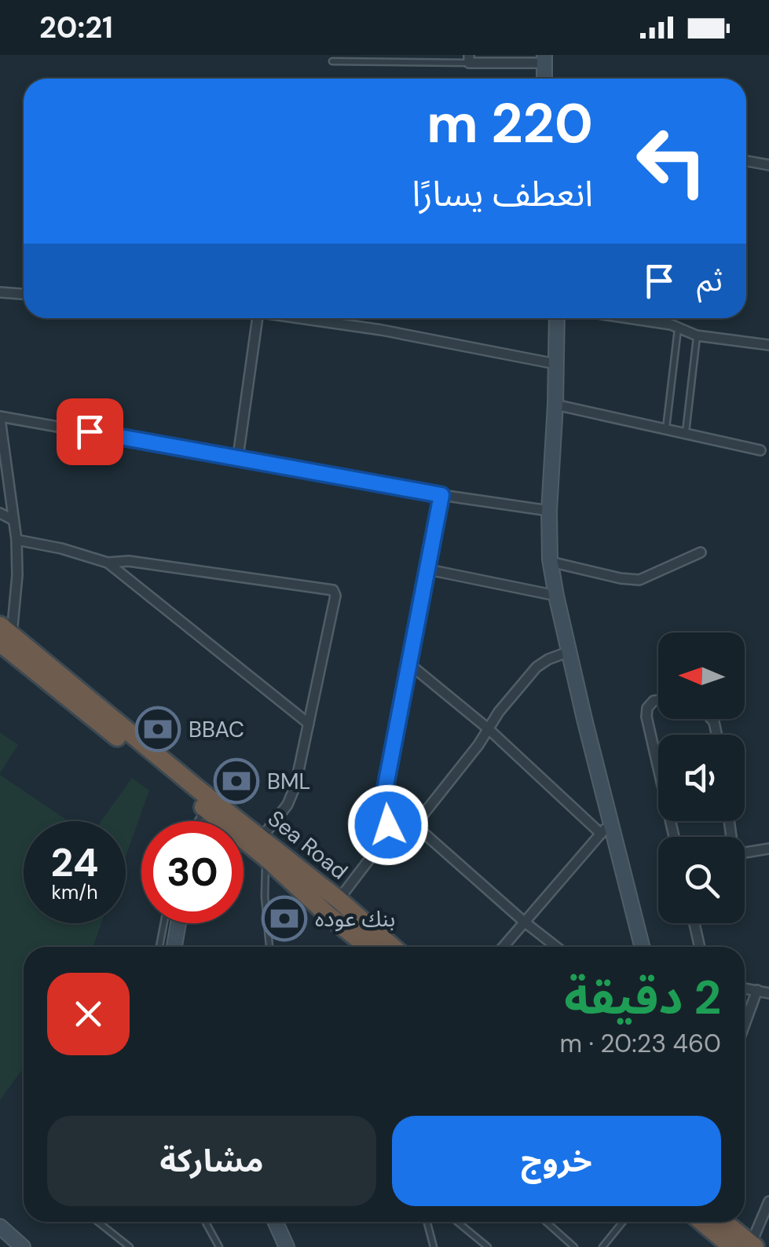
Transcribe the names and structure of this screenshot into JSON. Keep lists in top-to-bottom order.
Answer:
{
  "streets": {
    "highway": ["Sea Road"]
  },
  "places": {
    "bank": ["BBAC", "BML", "بنك عوده"]
  },
  "north": "left",
  "page": {
    "status": "20:21",
    "turn": ["220 m", "انعطف يسارًا"],
    "then": "ثم",
    "speed": "24 km/h",
    "limit": "30",
    "heading": ["2 دقيقة", "460 m · 20:23"],
    "buttons": ["خروج", "مشاركة"]
  }
}
